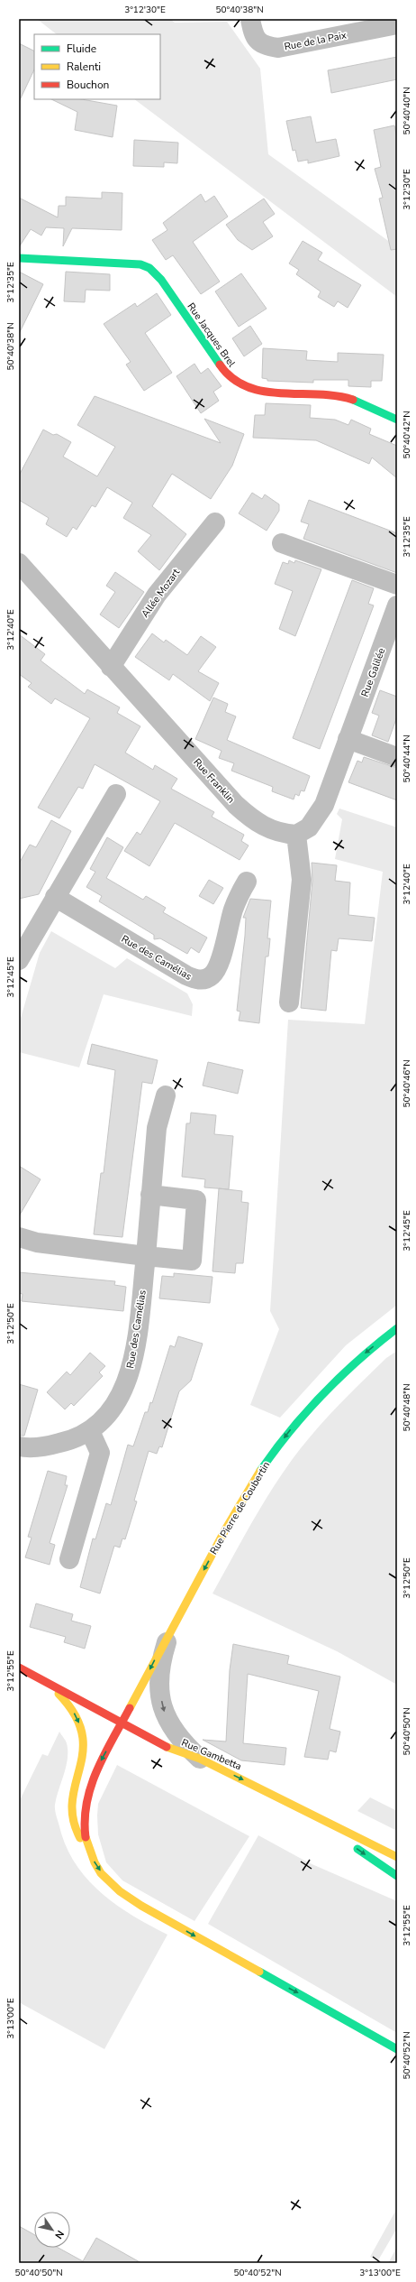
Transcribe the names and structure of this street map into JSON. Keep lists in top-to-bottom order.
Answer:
{
  "streets": {
    "street": [
      "Rue de la Paix",
      "Rue Jacques Brel",
      "Allée Mozart",
      "Rue Galilée",
      "Rue Franklin",
      "Rue des Camélias",
      "Rue Pierre de Coubertin",
      "Rue Gambetta"
    ]
  },
  "crossings": [
    ["Allée Mozart", "Rue Franklin"],
    ["Rue Galilée", "Rue Franklin"],
    ["Rue Pierre de Coubertin", "Rue Gambetta"]
  ],
  "one_way": ["Rue Pierre de Coubertin"],
  "legend": ["Fluide", "Ralenti", "Bouchon"],
  "north": "bottom right",
  "coordinates": [
    "3°12'30\"E",
    "50°40'38\"N",
    "50°40'40\"N",
    "3°12'35\"E",
    "50°40'42\"N",
    "3°12'40\"E",
    "50°40'44\"N",
    "3°12'45\"E",
    "50°40'46\"N",
    "3°12'50\"E",
    "50°40'48\"N",
    "3°12'55\"E",
    "50°40'50\"N",
    "3°13'00\"E",
    "50°40'52\"N"
  ]
}
